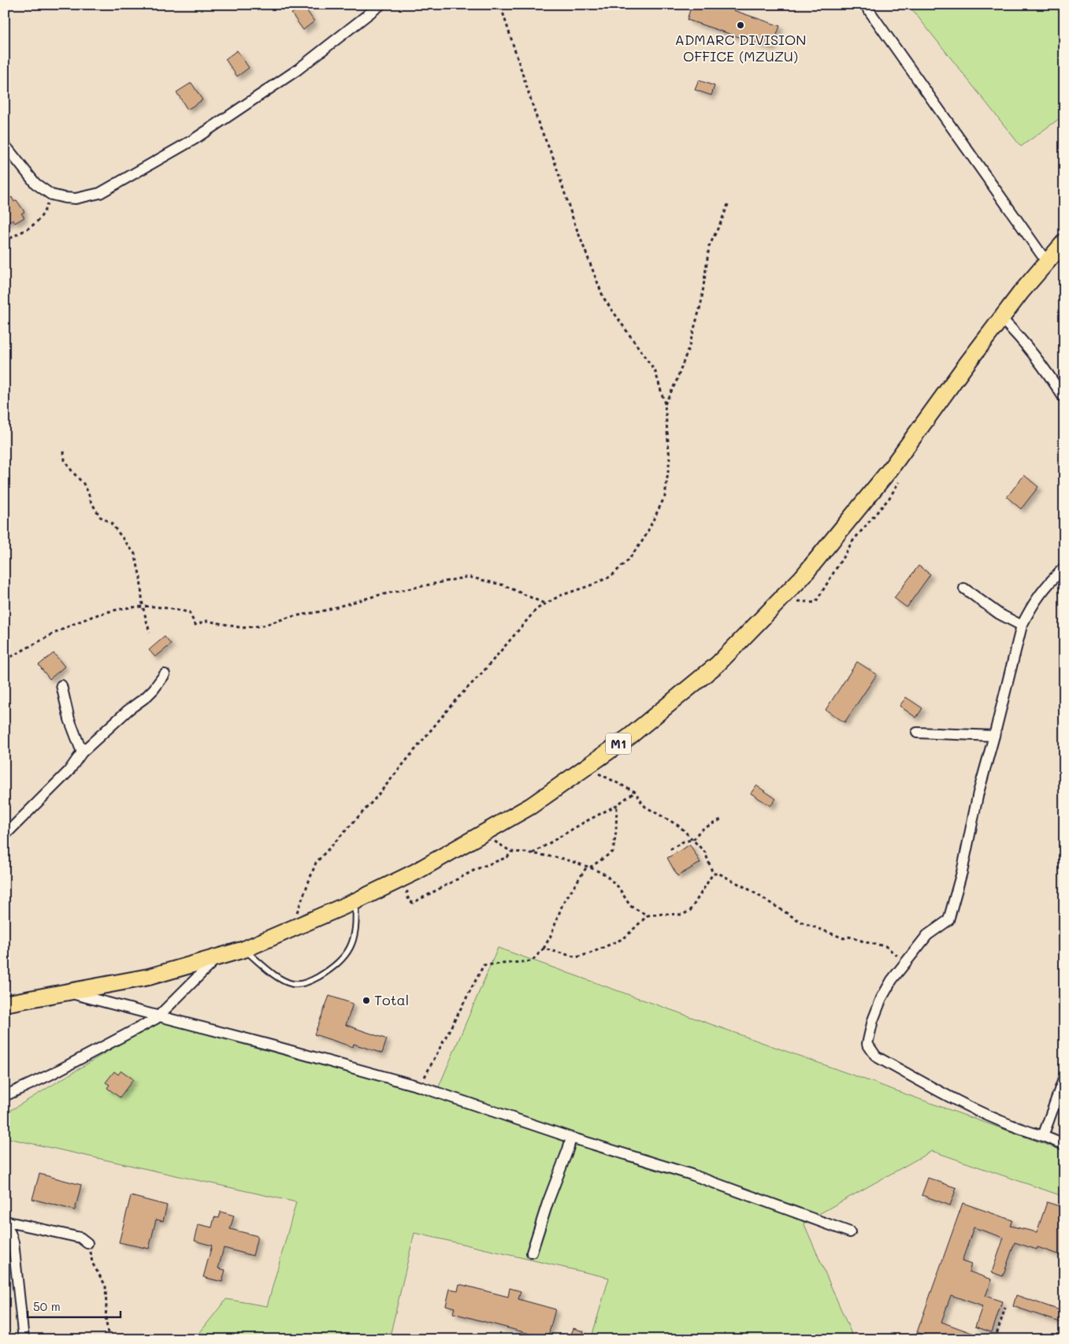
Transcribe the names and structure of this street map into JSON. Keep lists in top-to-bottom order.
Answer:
{
  "streets": {
    "highway": ["M1"]
  },
  "places": ["ADMARC DIVISION OFFICE (MZUZU)", "Total"],
  "scale_bar": "50 m"
}
